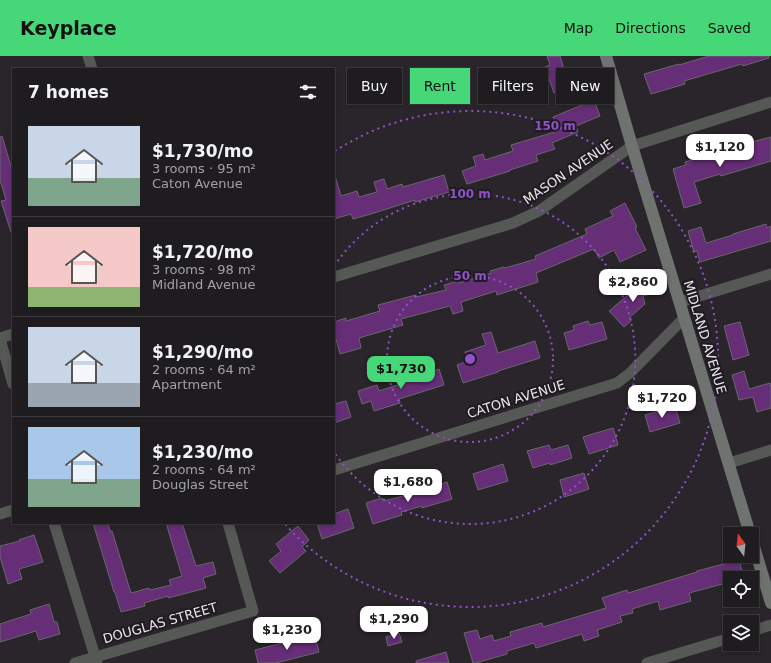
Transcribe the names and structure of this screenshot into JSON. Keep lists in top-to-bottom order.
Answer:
{
  "streets": {
    "main road": ["MIDLAND AVENUE"],
    "street": ["MASON AVENUE", "CATON AVENUE", "DOUGLAS STREET"]
  },
  "crossings": [
    ["MASON AVENUE", "MIDLAND AVENUE"],
    ["MIDLAND AVENUE", "CATON AVENUE"]
  ],
  "north": "top",
  "page": {
    "header": "Keyplace",
    "nav": ["Map", "Directions", "Saved"],
    "chip": [
      "Buy",
      "Rent",
      "Filters",
      "New"
    ],
    "heading": "7 homes",
    "list": [
      {
        "name": "$1,730/mo",
        "note": "3 rooms · 95 m² · Caton Avenue"
      },
      {
        "name": "$1,720/mo",
        "note": "3 rooms · 98 m² · Midland Avenue"
      },
      {
        "name": "$1,290/mo",
        "note": "2 rooms · 64 m² · Apartment"
      },
      {
        "name": "$1,230/mo",
        "note": "2 rooms · 64 m² · Douglas Street"
      }
    ],
    "price": [
      "$1,120",
      "$2,860",
      "$1,730",
      "$1,720",
      "$1,680",
      "$1,290",
      "$1,230"
    ]
  },
  "rings": ["150 m", "100 m", "50 m"]
}
